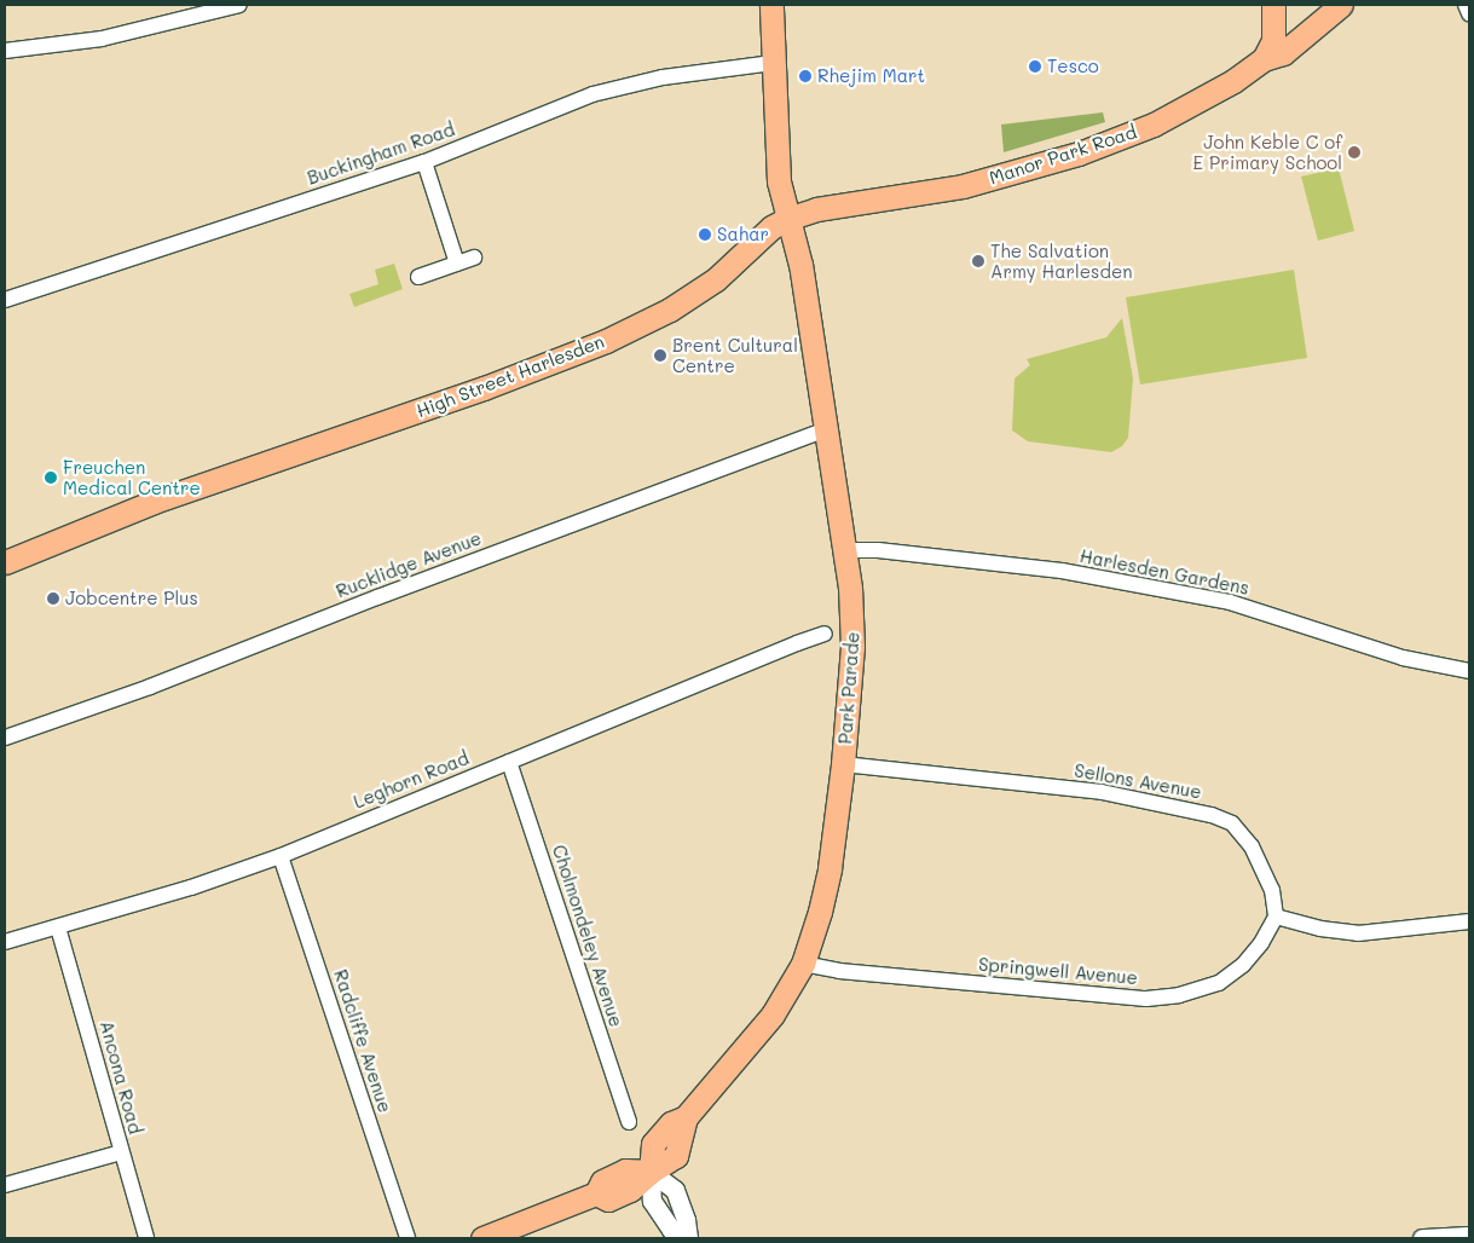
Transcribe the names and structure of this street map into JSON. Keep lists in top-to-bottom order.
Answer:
{
  "streets": {
    "main road": ["Manor Park Road", "High Street Harlesden", "Park Parade"],
    "street": [
      "Buckingham Road",
      "Rucklidge Avenue",
      "Harlesden Gardens",
      "Leghorn Road",
      "Sellons Avenue",
      "Cholmondeley Avenue",
      "Springwell Avenue",
      "Radcliffe Avenue",
      "Ancona Road"
    ]
  },
  "crossings": [
    ["Manor Park Road", "High Street Harlesden"],
    ["Manor Park Road", "Park Parade"],
    ["High Street Harlesden", "Park Parade"],
    ["Rucklidge Avenue", "Park Parade"],
    ["Harlesden Gardens", "Park Parade"],
    ["Park Parade", "Sellons Avenue"],
    ["Park Parade", "Springwell Avenue"],
    ["Leghorn Road", "Cholmondeley Avenue"],
    ["Leghorn Road", "Radcliffe Avenue"],
    ["Leghorn Road", "Ancona Road"],
    ["Sellons Avenue", "Springwell Avenue"]
  ],
  "places": [
    "Tesco",
    "Rhejim Mart",
    "John Keble C of E Primary School",
    "Sahar",
    "The Salvation Army Harlesden",
    "Brent Cultural Centre",
    "Freuchen Medical Centre",
    "Jobcentre Plus"
  ]
}
